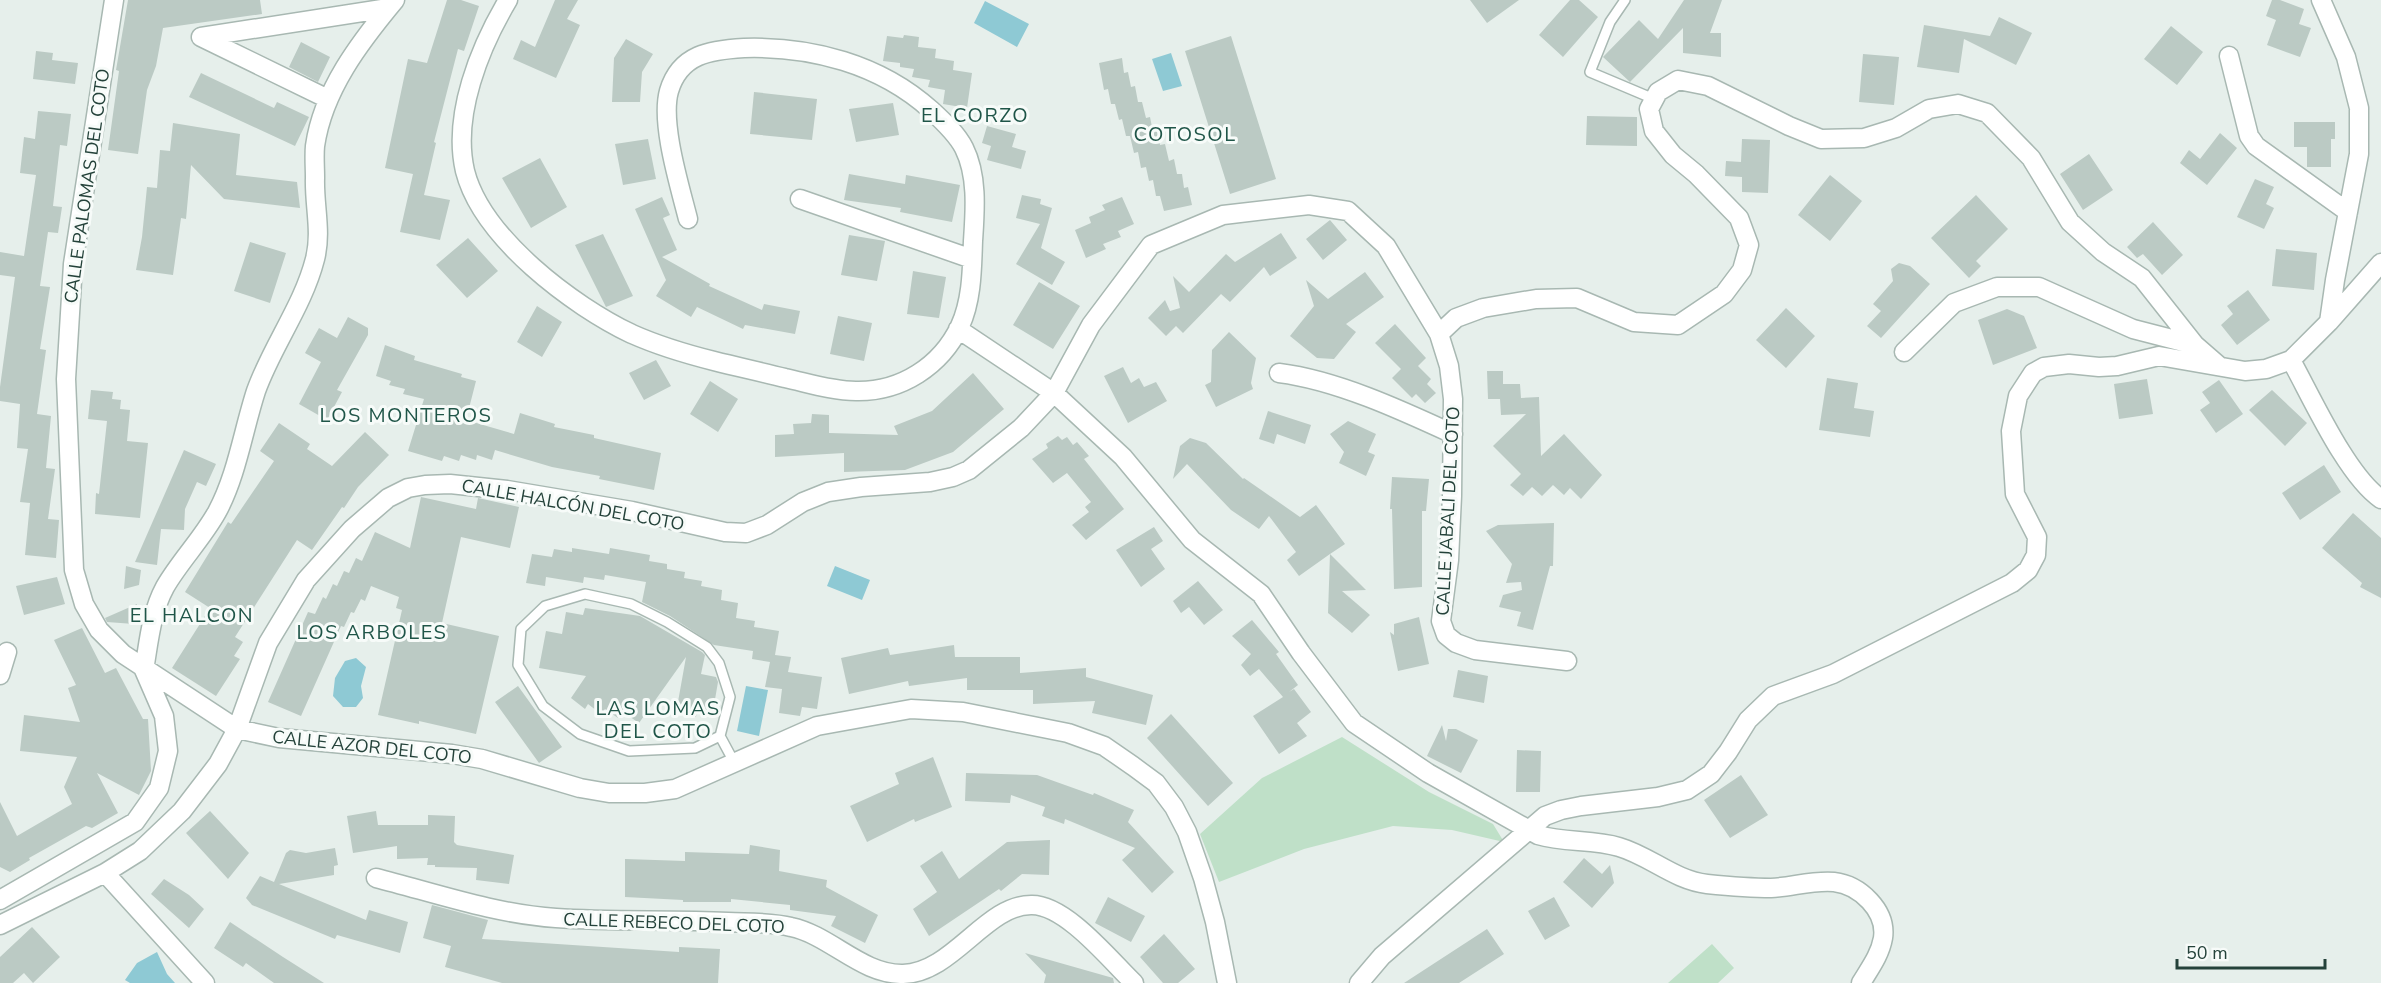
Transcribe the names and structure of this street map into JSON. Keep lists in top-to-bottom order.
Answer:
{
  "streets": {
    "street": [
      "CALLE PALOMAS DEL COTO",
      "CALLE HALCÓN DEL COTO",
      "CALLE JABALI DEL COTO",
      "CALLE AZOR DEL COTO",
      "CALLE REBECO DEL COTO"
    ]
  },
  "crossings": [
    ["CALLE PALOMAS DEL COTO", "CALLE HALCÓN DEL COTO"],
    ["CALLE PALOMAS DEL COTO", "CALLE AZOR DEL COTO"],
    ["CALLE HALCÓN DEL COTO", "CALLE JABALI DEL COTO"],
    ["CALLE HALCÓN DEL COTO", "CALLE AZOR DEL COTO"]
  ],
  "districts": [
    "EL CORZO",
    "COTOSOL",
    "LOS MONTEROS",
    "EL HALCON",
    "LOS ARBOLES",
    "LAS LOMAS DEL COTO"
  ],
  "scale_bar": "50 m"
}
